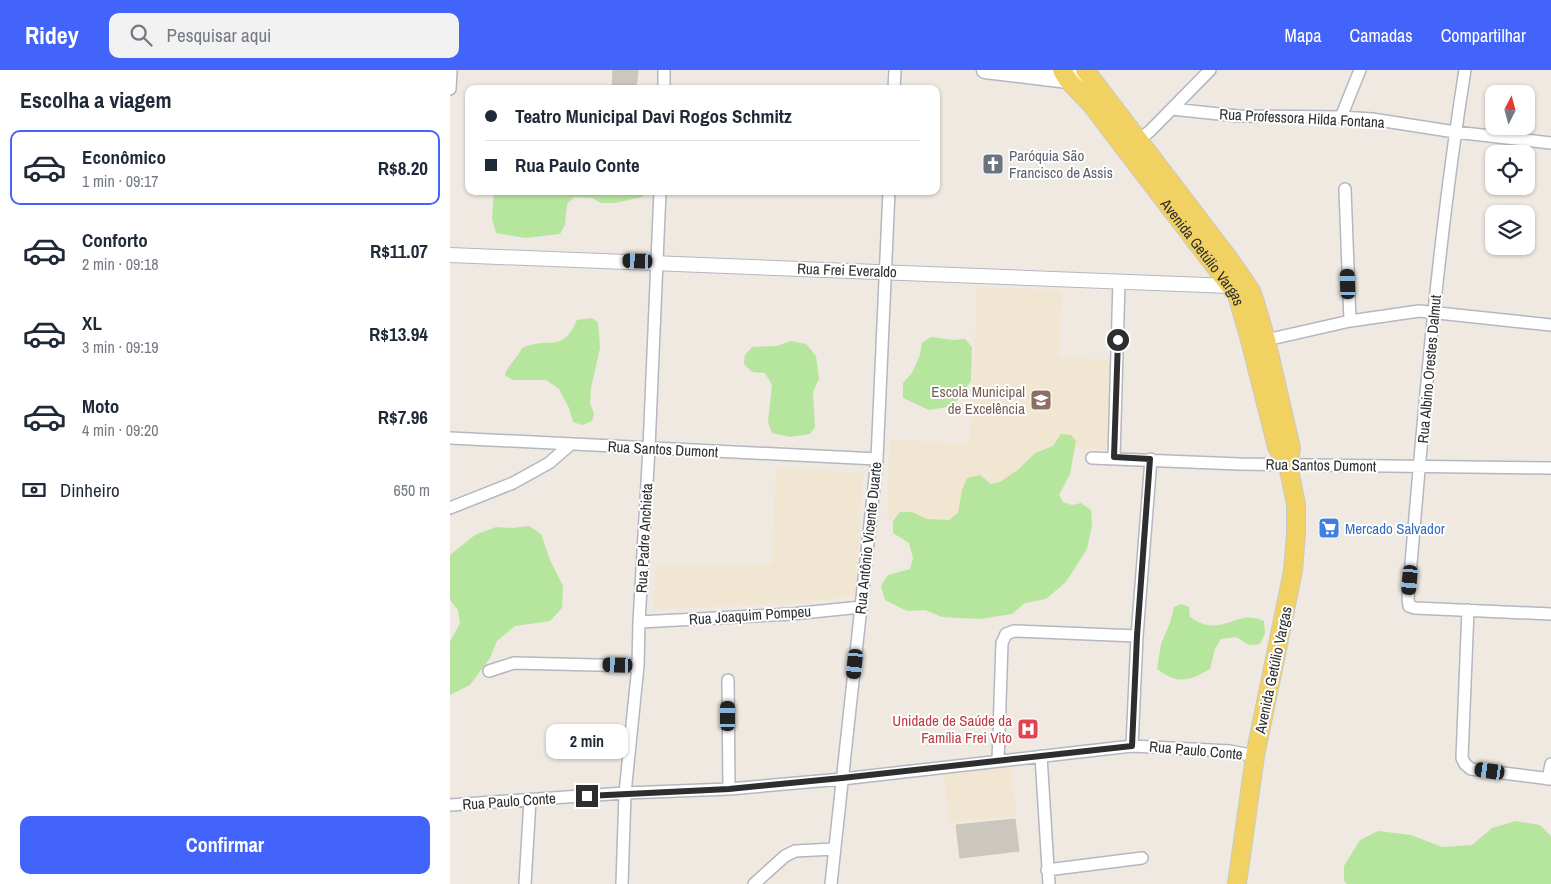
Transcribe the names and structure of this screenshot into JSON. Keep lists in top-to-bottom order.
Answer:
{
  "streets": {
    "main road": ["Avenida Getúlio Vargas"],
    "street": [
      "Rua Professora Hilda Fontana",
      "Rua Frei Everaldo",
      "Rua Albino Orestes Dalmut",
      "Rua Santos Dumont",
      "Rua Padre Anchieta",
      "Rua Antônio Vicente Duarte",
      "Rua Joaquim Pompeu",
      "Rua Paulo Conte"
    ]
  },
  "crossings": [
    ["Rua Professora Hilda Fontana", "Rua Albino Orestes Dalmut"],
    ["Avenida Getúlio Vargas", "Rua Frei Everaldo"],
    ["Avenida Getúlio Vargas", "Rua Santos Dumont"],
    ["Avenida Getúlio Vargas", "Rua Paulo Conte"],
    ["Rua Frei Everaldo", "Rua Padre Anchieta"],
    ["Rua Frei Everaldo", "Rua Antônio Vicente Duarte"],
    ["Rua Albino Orestes Dalmut", "Rua Santos Dumont"],
    ["Rua Santos Dumont", "Rua Padre Anchieta"],
    ["Rua Santos Dumont", "Rua Antônio Vicente Duarte"],
    ["Rua Padre Anchieta", "Rua Joaquim Pompeu"],
    ["Rua Padre Anchieta", "Rua Paulo Conte"],
    ["Rua Antônio Vicente Duarte", "Rua Joaquim Pompeu"],
    ["Rua Antônio Vicente Duarte", "Rua Paulo Conte"]
  ],
  "places": {
    "church": ["Paróquia São Francisco de Assis"],
    "school or university": ["Escola Municipal de Excelência"],
    "supermarket": ["Mercado Salvador"],
    "hospital": ["Unidade de Saúde da Família Frei Vito"]
  },
  "north": "top",
  "page": {
    "header": "Ridey",
    "search": "Pesquisar aqui",
    "nav": ["Mapa", "Camadas", "Compartilhar"],
    "heading": "Escolha a viagem",
    "banner": ["Teatro Municipal Davi Rogos Schmitz", "Rua Paulo Conte"],
    "list": [
      {
        "name": "Econômico",
        "note": "1 min · 09:17",
        "value": "R$8.20"
      },
      {
        "name": "Conforto",
        "note": "2 min · 09:18",
        "value": "R$11.07"
      },
      {
        "name": "XL",
        "note": "3 min · 09:19",
        "value": "R$13.94"
      },
      {
        "name": "Moto",
        "note": "4 min · 09:20",
        "value": "R$7.96"
      }
    ],
    "pay": ["Dinheiro", "650 m"],
    "bubble": "2 min",
    "buttons": "Confirmar"
  }
}
